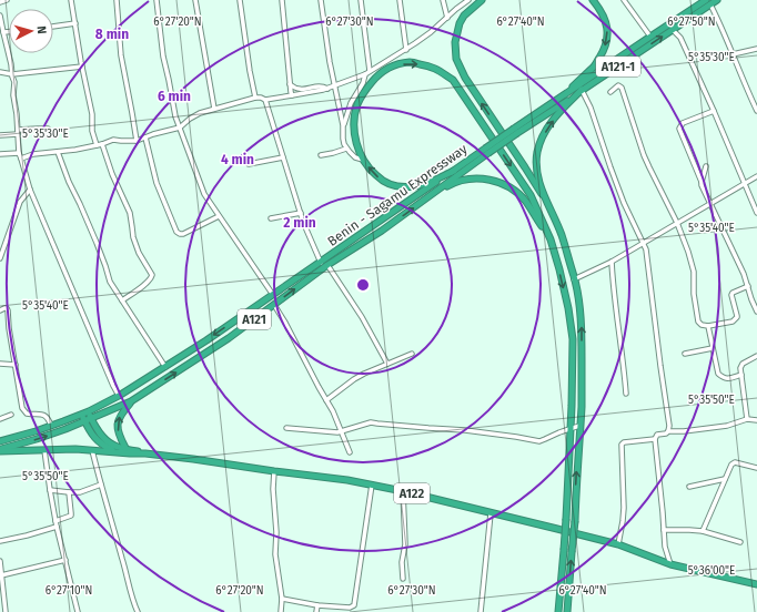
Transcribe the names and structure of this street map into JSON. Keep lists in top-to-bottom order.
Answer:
{
  "streets": {
    "highway": [
      "A121-1",
      "Benin - Sagamu Expressway",
      "A121",
      "A122"
    ]
  },
  "crossings": [
    ["A121-1", "A121"],
    ["Benin - Sagamu Expressway", "A121"],
    ["Benin - Sagamu Expressway", "A122"],
    ["A121", "A122"]
  ],
  "north": "right",
  "coordinates": [
    "6°27'20\"N",
    "6°27'30\"N",
    "6°27'40\"N",
    "6°27'50\"N",
    "5°35'30\"E",
    "5°35'40\"E",
    "5°35'50\"E",
    "5°36'00\"E",
    "6°27'10\"N"
  ],
  "rings": [
    "8 min",
    "6 min",
    "4 min",
    "2 min"
  ]
}
